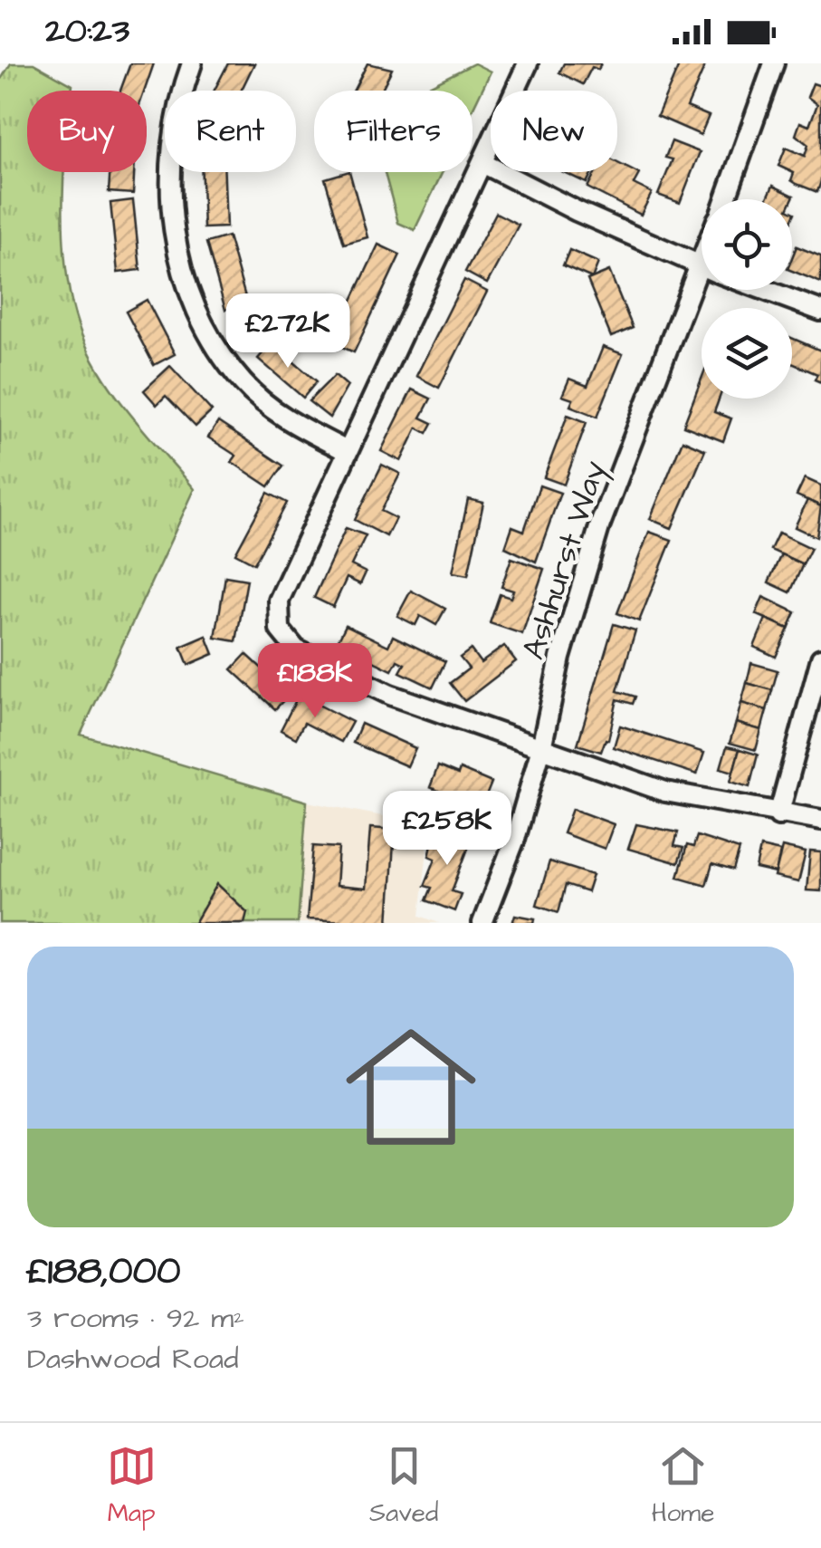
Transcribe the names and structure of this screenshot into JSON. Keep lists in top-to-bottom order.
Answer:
{
  "streets": {
    "street": ["Ashhurst Way"]
  },
  "page": {
    "status": "20:23",
    "chip": [
      "Buy",
      "Rent",
      "Filters",
      "New"
    ],
    "price": ["£272K", "£188K", "£258K"],
    "list": [
      {
        "name": "£188,000",
        "note": "3 rooms · 92 m² · Dashwood Road"
      }
    ],
    "tabs": ["Map", "Saved", "Home"]
  }
}
